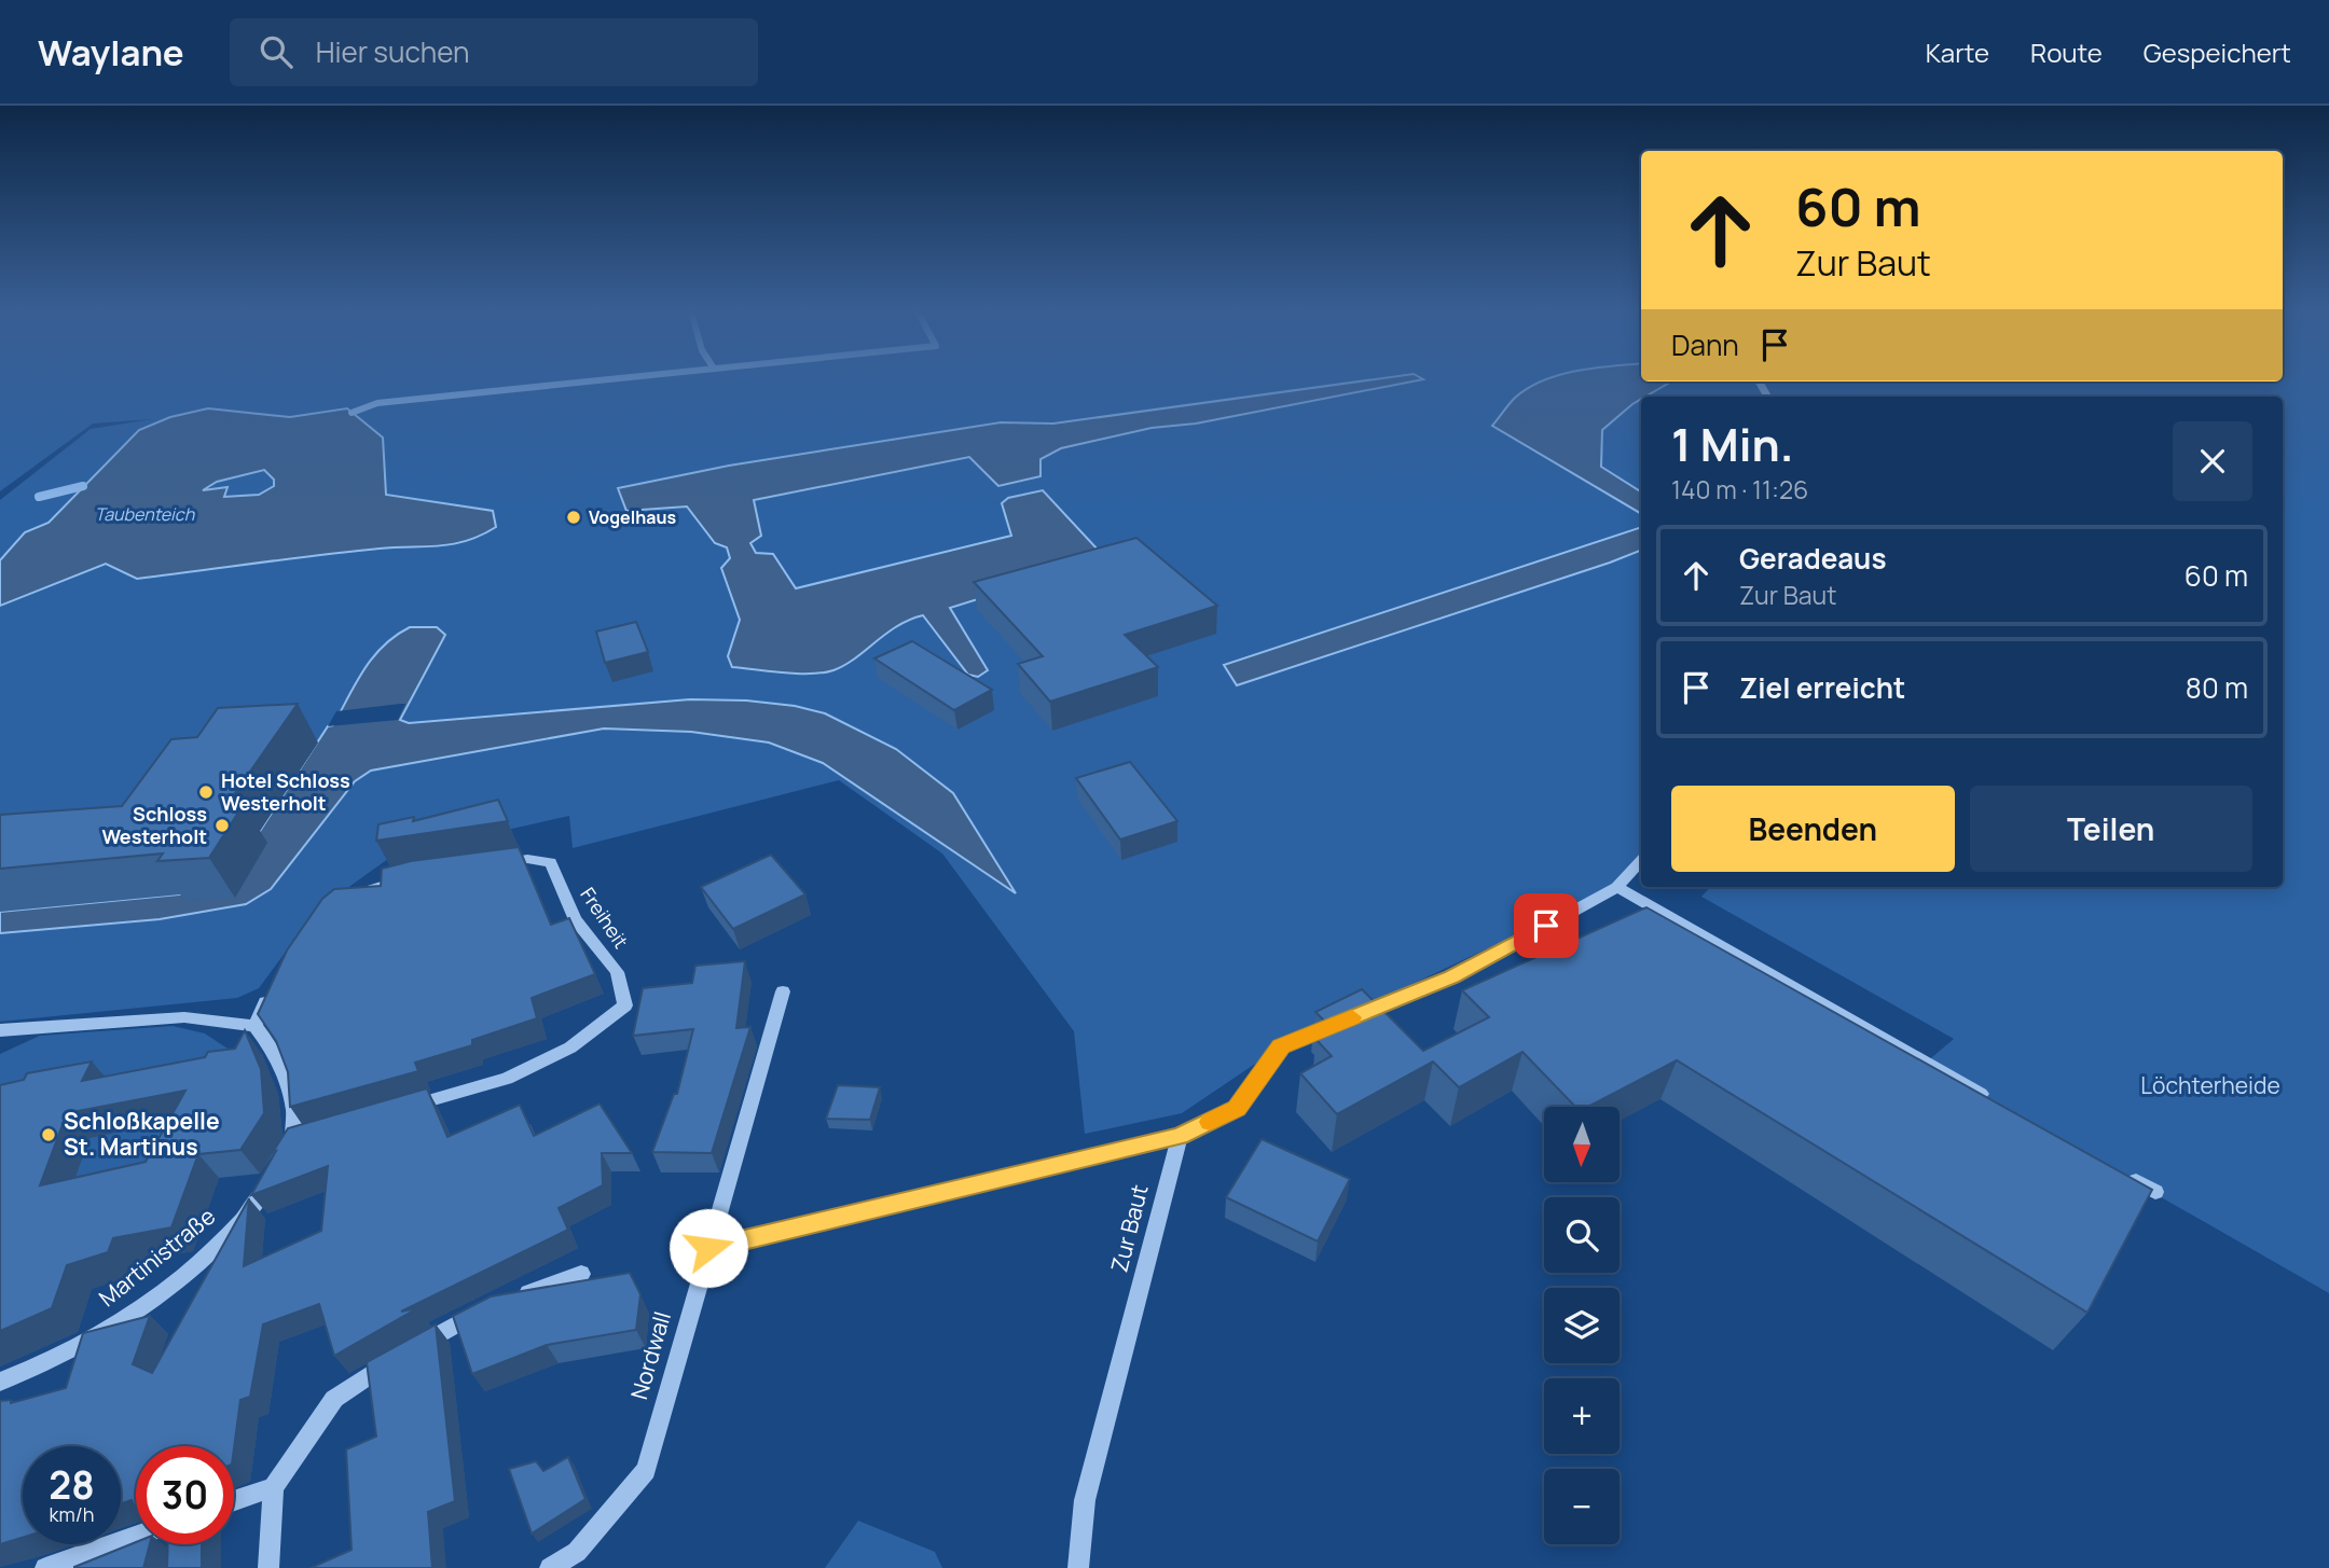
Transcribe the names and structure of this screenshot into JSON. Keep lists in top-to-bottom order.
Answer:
{
  "streets": {
    "street": [
      "Freiheit",
      "Zur Baut",
      "Martinistraße",
      "Nordwall"
    ]
  },
  "water": ["Taubenteich"],
  "parks": ["Löchterheide"],
  "places": [
    "Vogelhaus",
    "Hotel Schloss Westerholt",
    "Schloss Westerholt",
    "Schloßkapelle St. Martinus"
  ],
  "north": "bottom",
  "page": {
    "header": "Waylane",
    "search": "Hier suchen",
    "nav": ["Karte", "Route", "Gespeichert"],
    "turn": ["60 m", "Zur Baut"],
    "then": "Dann",
    "heading": ["1 Min.", "140 m · 11:26"],
    "list": [
      {
        "name": "Geradeaus",
        "note": "Zur Baut",
        "value": "60 m"
      },
      {
        "name": "Ziel erreicht",
        "value": "80 m"
      }
    ],
    "buttons": ["Beenden", "Teilen"],
    "map_buttons": ["+", "−"],
    "speed": "28 km/h",
    "limit": "30"
  }
}
